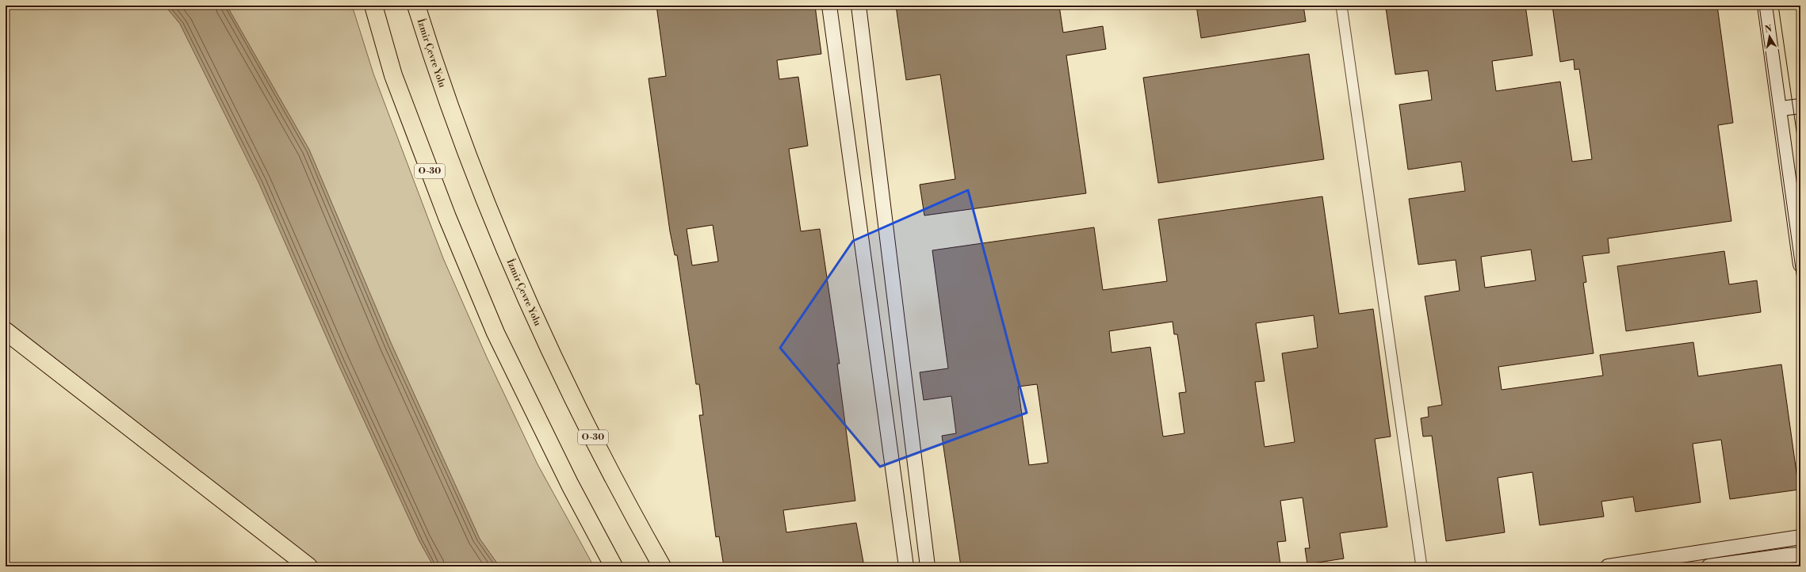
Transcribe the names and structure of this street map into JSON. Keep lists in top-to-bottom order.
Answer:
{
  "streets": {
    "highway": ["İzmir Çevre Yolu", "O-30"]
  },
  "north": "top"
}
